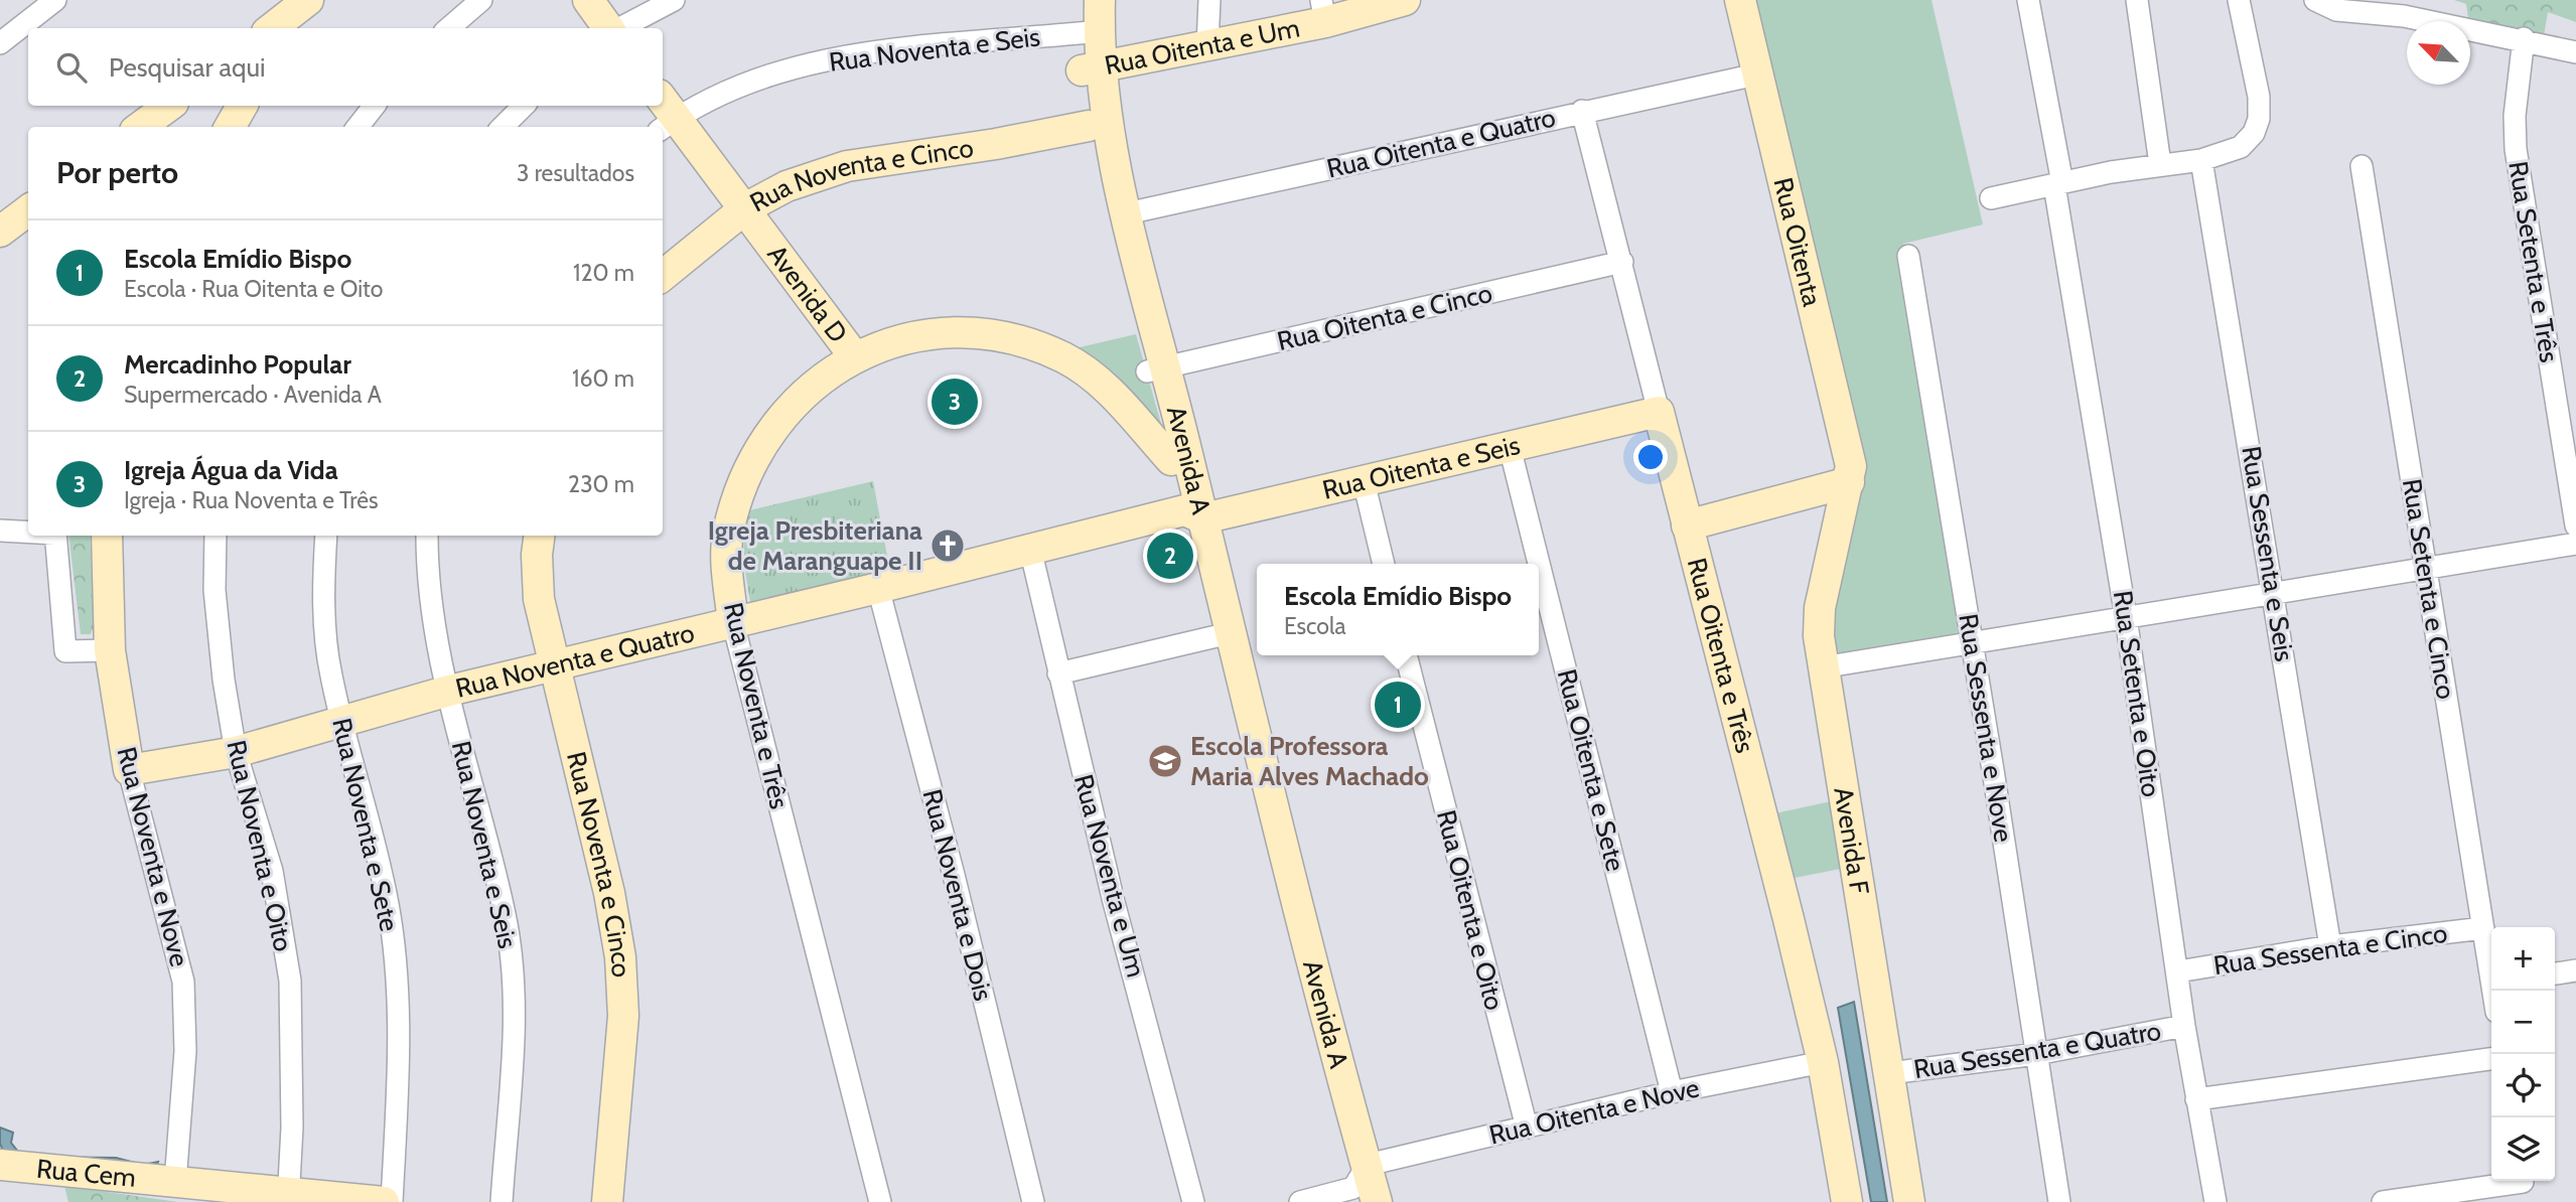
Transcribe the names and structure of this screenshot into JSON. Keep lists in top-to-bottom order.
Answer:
{
  "streets": {
    "street": [
      "Rua Oitenta e Um",
      "Rua Noventa e Seis",
      "Rua Oitenta e Quatro",
      "Rua Noventa e Cinco",
      "Rua Oitenta",
      "Rua Setenta e Três",
      "Avenida D",
      "Rua Oitenta e Cinco",
      "Avenida A",
      "Rua Oitenta e Seis",
      "Rua Sessenta e Seis",
      "Rua Setenta e Cinco",
      "Rua Oitenta e Três",
      "Rua Noventa e Quatro",
      "Rua Setenta e Oito",
      "Rua Noventa e Três",
      "Rua Sessenta e Nove",
      "Rua Oitenta e Sete",
      "Rua Noventa e Sete",
      "Avenida F",
      "Rua Noventa e Oito",
      "Rua Noventa e Nove",
      "Rua Noventa e Um",
      "Rua Noventa e Dois",
      "Rua Oitenta e Oito",
      "Rua Sessenta e Cinco",
      "Rua Sessenta e Quatro",
      "Rua Oitenta e Nove",
      "Rua Cem"
    ]
  },
  "crossings": [
    ["Rua Oitenta e Um", "Avenida A"],
    ["Rua Noventa e Seis", "Avenida D"],
    ["Rua Noventa e Seis", "Avenida A"],
    ["Rua Noventa e Seis", "Rua Noventa e Quatro"],
    ["Rua Oitenta e Quatro", "Rua Oitenta"],
    ["Rua Oitenta e Quatro", "Avenida A"],
    ["Rua Oitenta e Quatro", "Rua Oitenta e Três"],
    ["Rua Noventa e Cinco", "Avenida D"],
    ["Rua Noventa e Cinco", "Avenida A"],
    ["Rua Noventa e Cinco", "Rua Noventa e Quatro"],
    ["Rua Oitenta", "Avenida F"],
    ["Avenida D", "Rua Noventa e Três"],
    ["Rua Oitenta e Cinco", "Avenida A"],
    ["Rua Oitenta e Cinco", "Rua Oitenta e Três"],
    ["Avenida A", "Rua Oitenta e Seis"],
    ["Avenida A", "Rua Noventa e Quatro"],
    ["Avenida A", "Rua Noventa e Três"],
    ["Avenida A", "Rua Oitenta e Nove"],
    ["Rua Oitenta e Seis", "Rua Oitenta e Três"],
    ["Rua Oitenta e Seis", "Rua Noventa e Quatro"],
    ["Rua Oitenta e Seis", "Rua Oitenta e Sete"],
    ["Rua Sessenta e Seis", "Rua Sessenta e Cinco"],
    ["Rua Setenta e Cinco", "Rua Sessenta e Cinco"],
    ["Rua Oitenta e Três", "Rua Oitenta e Nove"],
    ["Rua Noventa e Quatro", "Rua Noventa e Três"],
    ["Rua Noventa e Quatro", "Rua Noventa e Sete"],
    ["Rua Noventa e Quatro", "Rua Noventa e Oito"],
    ["Rua Noventa e Quatro", "Rua Noventa e Nove"],
    ["Rua Noventa e Quatro", "Rua Noventa e Um"],
    ["Rua Noventa e Quatro", "Rua Noventa e Dois"],
    ["Rua Setenta e Oito", "Rua Sessenta e Cinco"],
    ["Rua Setenta e Oito", "Rua Sessenta e Quatro"],
    ["Rua Sessenta e Nove", "Rua Sessenta e Quatro"],
    ["Rua Oitenta e Sete", "Rua Oitenta e Nove"],
    ["Avenida F", "Rua Sessenta e Quatro"],
    ["Rua Noventa e Oito", "Rua Cem"],
    ["Rua Noventa e Nove", "Rua Cem"],
    ["Rua Oitenta e Oito", "Rua Oitenta e Nove"]
  ],
  "places": {
    "church": ["Igreja Presbiteriana de Maranguape II"],
    "school or university": ["Escola Professora Maria Alves Machado"]
  },
  "north": "top left",
  "page": {
    "search": "Pesquisar aqui",
    "heading": ["Por perto", "3 resultados"],
    "list": [
      {
        "mark": "1",
        "name": "Escola Emídio Bispo",
        "note": "Escola · Rua Oitenta e Oito",
        "value": "120 m"
      },
      {
        "mark": "2",
        "name": "Mercadinho Popular",
        "note": "Supermercado · Avenida A",
        "value": "160 m"
      },
      {
        "mark": "3",
        "name": "Igreja Água da Vida",
        "note": "Igreja · Rua Noventa e Três",
        "value": "230 m"
      }
    ],
    "pins": ["3", "2", "1"],
    "popup": ["Escola Emídio Bispo", "Escola"],
    "map_buttons": ["+", "−"]
  }
}
